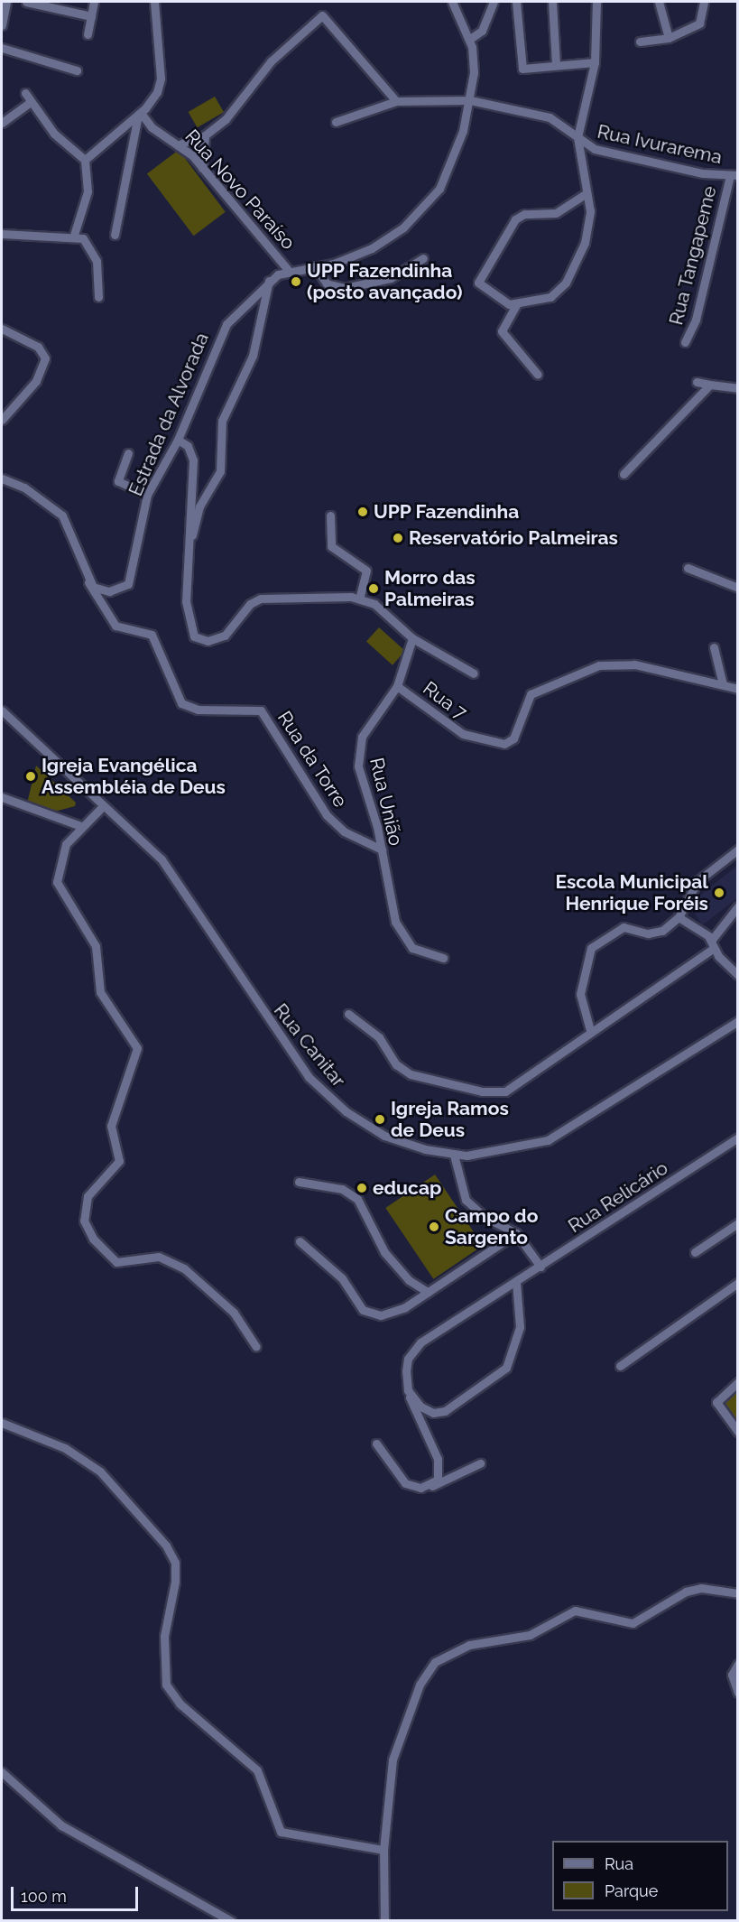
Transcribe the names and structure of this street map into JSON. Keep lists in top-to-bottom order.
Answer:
{
  "streets": {
    "street": [
      "Rua Ivurarema",
      "Rua Novo Paraíso",
      "Rua Tangapeme",
      "Estrada da Alvorada",
      "Rua 7",
      "Rua da Torre",
      "Rua União",
      "Rua Canitar",
      "Rua Relicário"
    ]
  },
  "crossings": [
    ["Rua Ivurarema", "Rua Tangapeme"],
    ["Estrada da Alvorada", "Rua da Torre"],
    ["Rua 7", "Rua União"],
    ["Rua da Torre", "Rua União"]
  ],
  "places": [
    "UPP Fazendinha (posto avançado)",
    "UPP Fazendinha",
    "Reservatório Palmeiras",
    "Morro das Palmeiras",
    "Igreja Evangélica Assembléia de Deus",
    "Escola Municipal Henrique Foréis",
    "Igreja Ramos de Deus",
    "educap",
    "Campo do Sargento"
  ],
  "legend": ["Rua", "Parque"],
  "scale_bar": "100 m"
}
